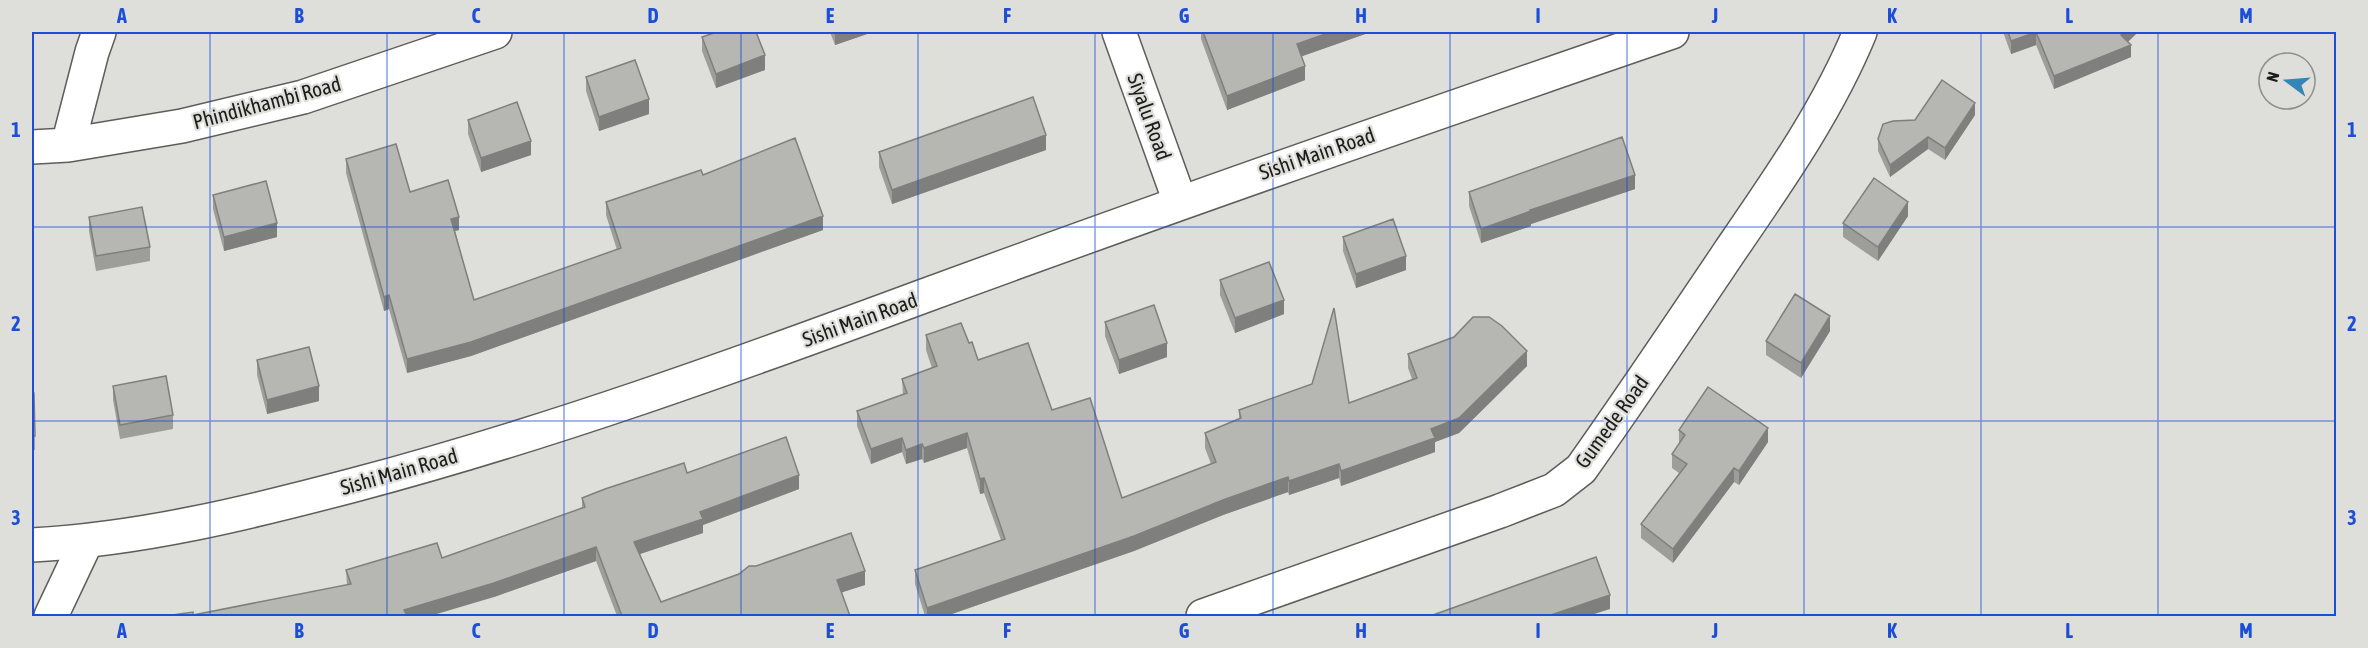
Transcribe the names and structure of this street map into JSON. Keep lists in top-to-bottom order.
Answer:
{
  "streets": {
    "street": [
      "Phindikhambi Road",
      "Siyalu Road",
      "Sishi Main Road",
      "Gumede Road"
    ]
  },
  "crossings": [
    ["Siyalu Road", "Sishi Main Road"]
  ],
  "north": "left",
  "grid": {
    "columns": [
      "A",
      "B",
      "C",
      "D",
      "E",
      "F",
      "G",
      "H",
      "I",
      "J",
      "K",
      "L",
      "M"
    ],
    "rows": ["1", "2", "3"]
  }
}
